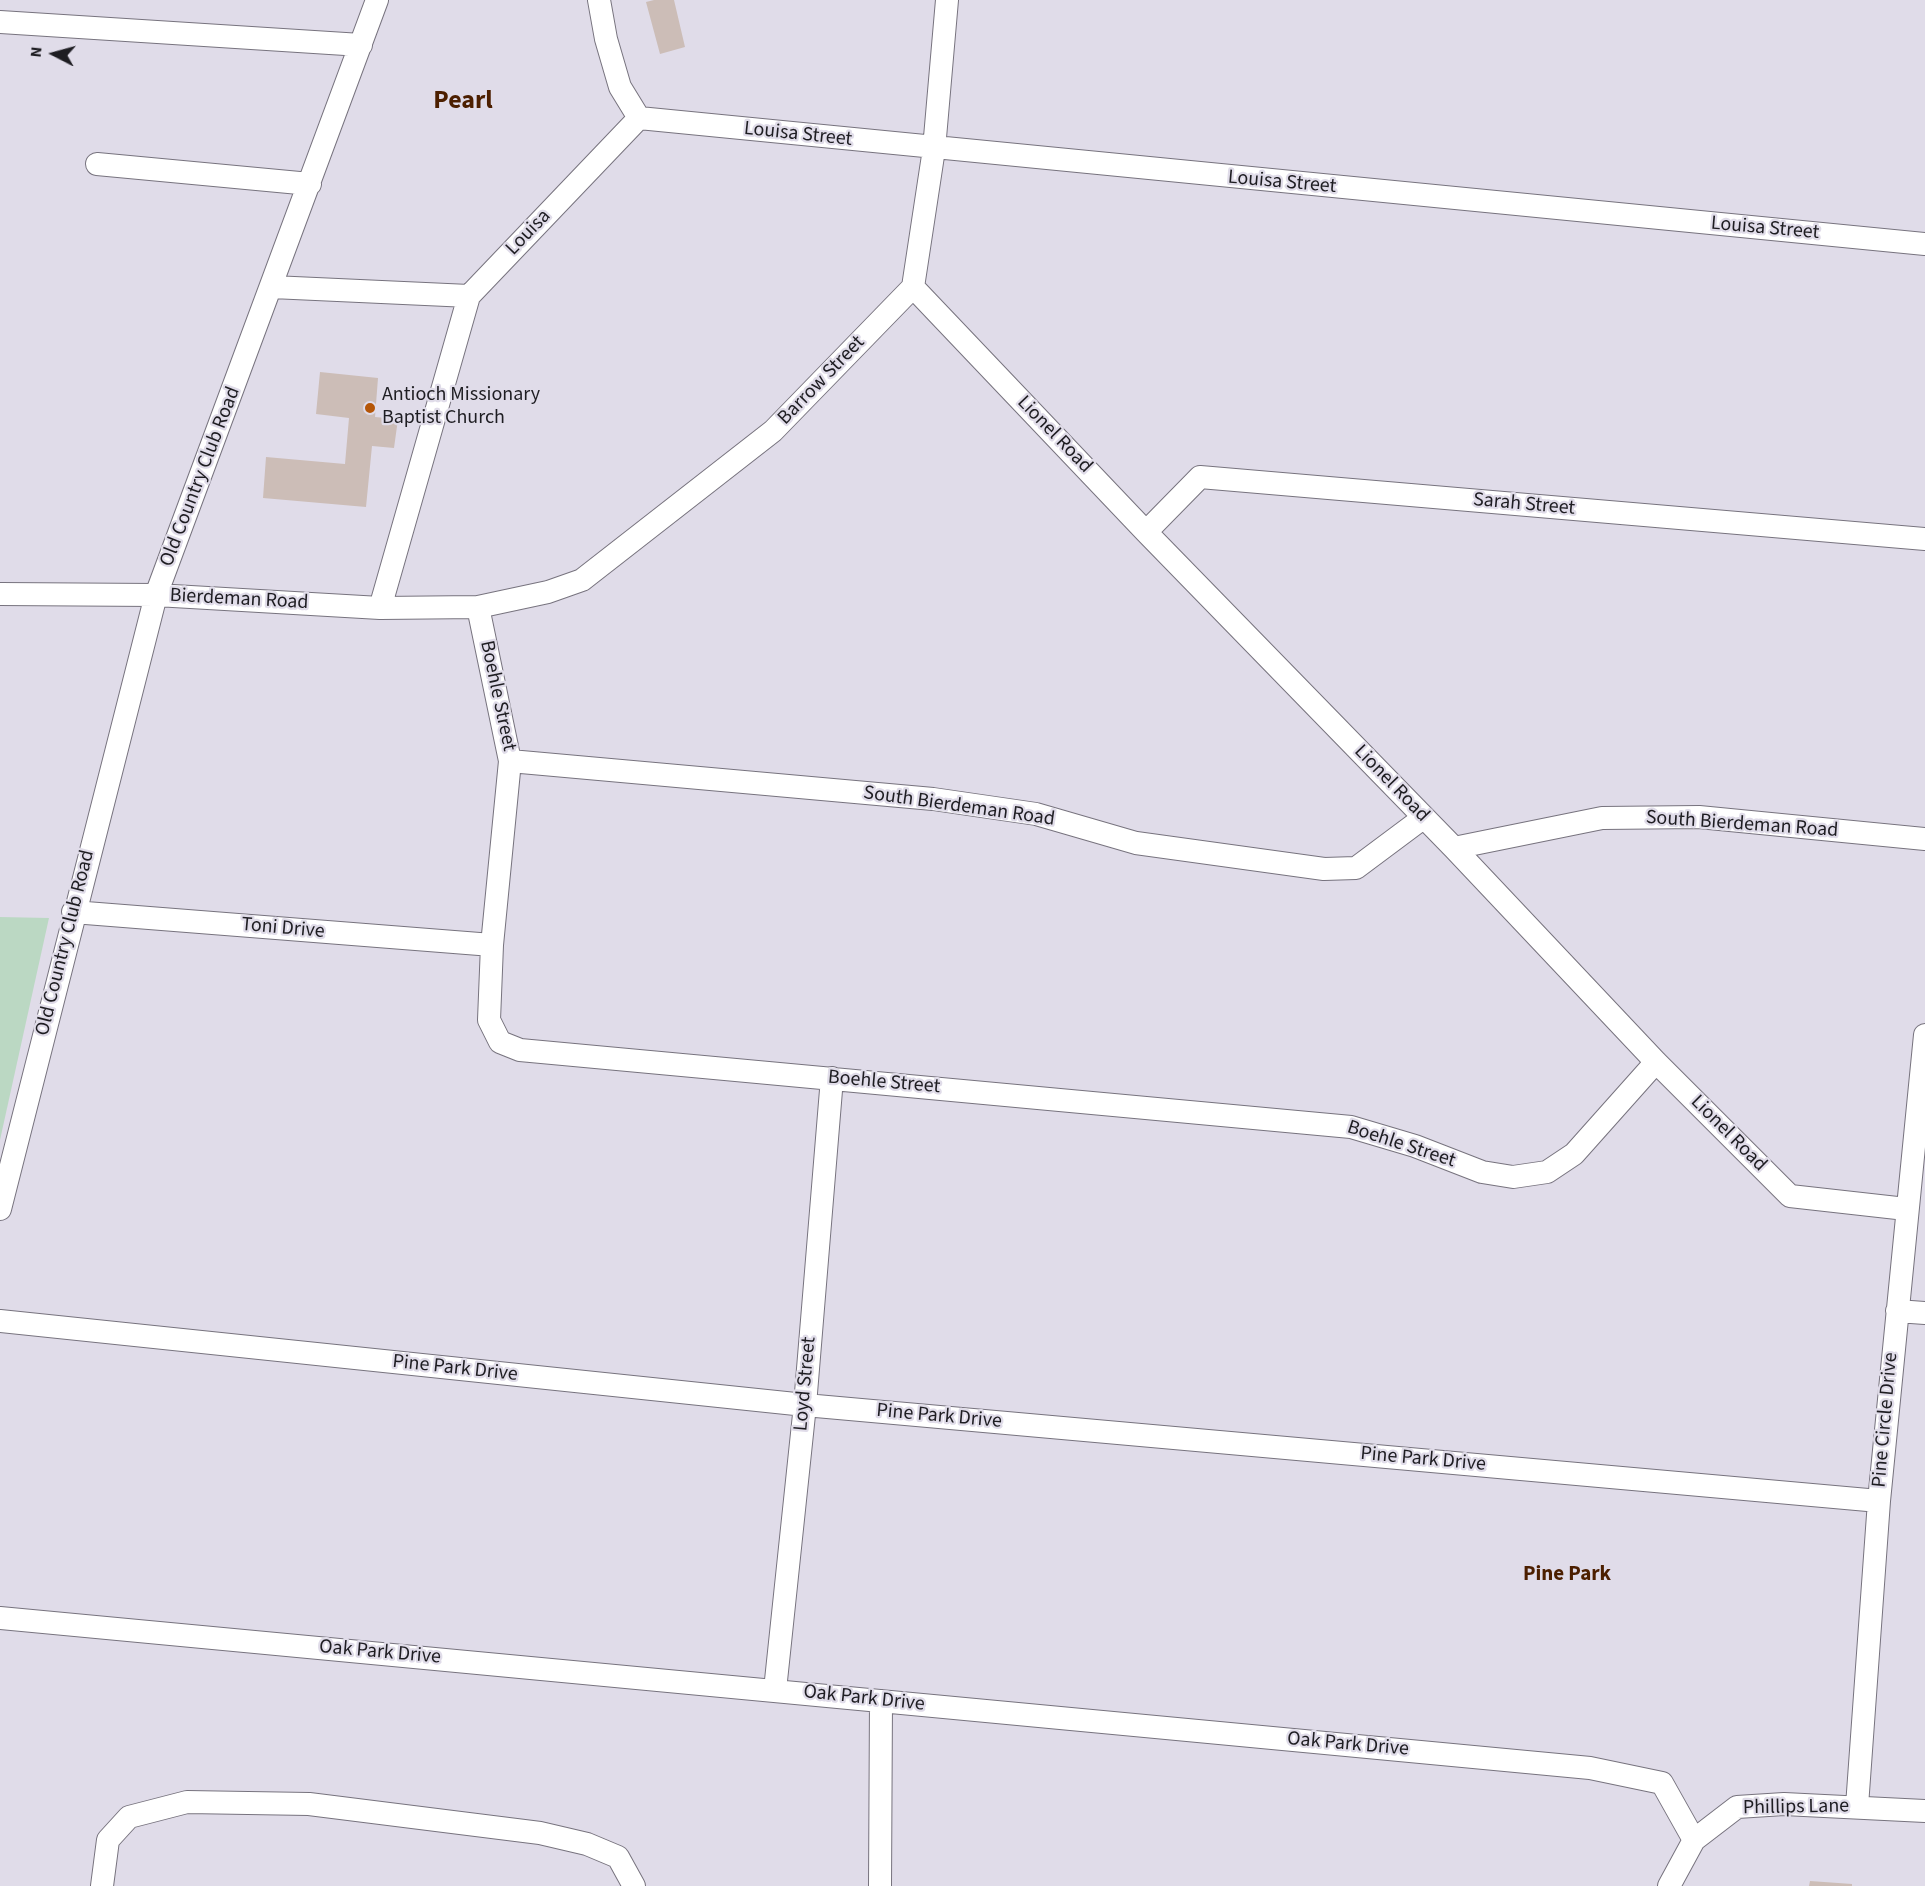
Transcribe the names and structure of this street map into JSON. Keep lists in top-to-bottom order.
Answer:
{
  "streets": {
    "street": [
      "Louisa Street",
      "Louisa",
      "Barrow Street",
      "Lionel Road",
      "Old Country Club Road",
      "Sarah Street",
      "Bierdeman Road",
      "Boehle Street",
      "South Bierdeman Road",
      "Toni Drive",
      "Pine Park Drive",
      "Loyd Street",
      "Pine Circle Drive",
      "Oak Park Drive",
      "Phillips Lane"
    ]
  },
  "crossings": [
    ["Louisa Street", "Louisa"],
    ["Barrow Street", "Lionel Road"],
    ["Barrow Street", "Bierdeman Road"],
    ["Barrow Street", "Boehle Street"],
    ["Lionel Road", "Sarah Street"],
    ["Lionel Road", "Boehle Street"],
    ["Lionel Road", "South Bierdeman Road"],
    ["Lionel Road", "Pine Circle Drive"],
    ["Old Country Club Road", "Bierdeman Road"],
    ["Old Country Club Road", "Toni Drive"],
    ["Bierdeman Road", "Boehle Street"],
    ["Boehle Street", "South Bierdeman Road"],
    ["Boehle Street", "Toni Drive"],
    ["Boehle Street", "Loyd Street"],
    ["Pine Park Drive", "Loyd Street"],
    ["Pine Park Drive", "Pine Circle Drive"],
    ["Loyd Street", "Oak Park Drive"],
    ["Pine Circle Drive", "Phillips Lane"],
    ["Oak Park Drive", "Phillips Lane"]
  ],
  "districts": ["Pearl", "Pine Park"],
  "places": ["Antioch Missionary Baptist Church"],
  "north": "left"
}
